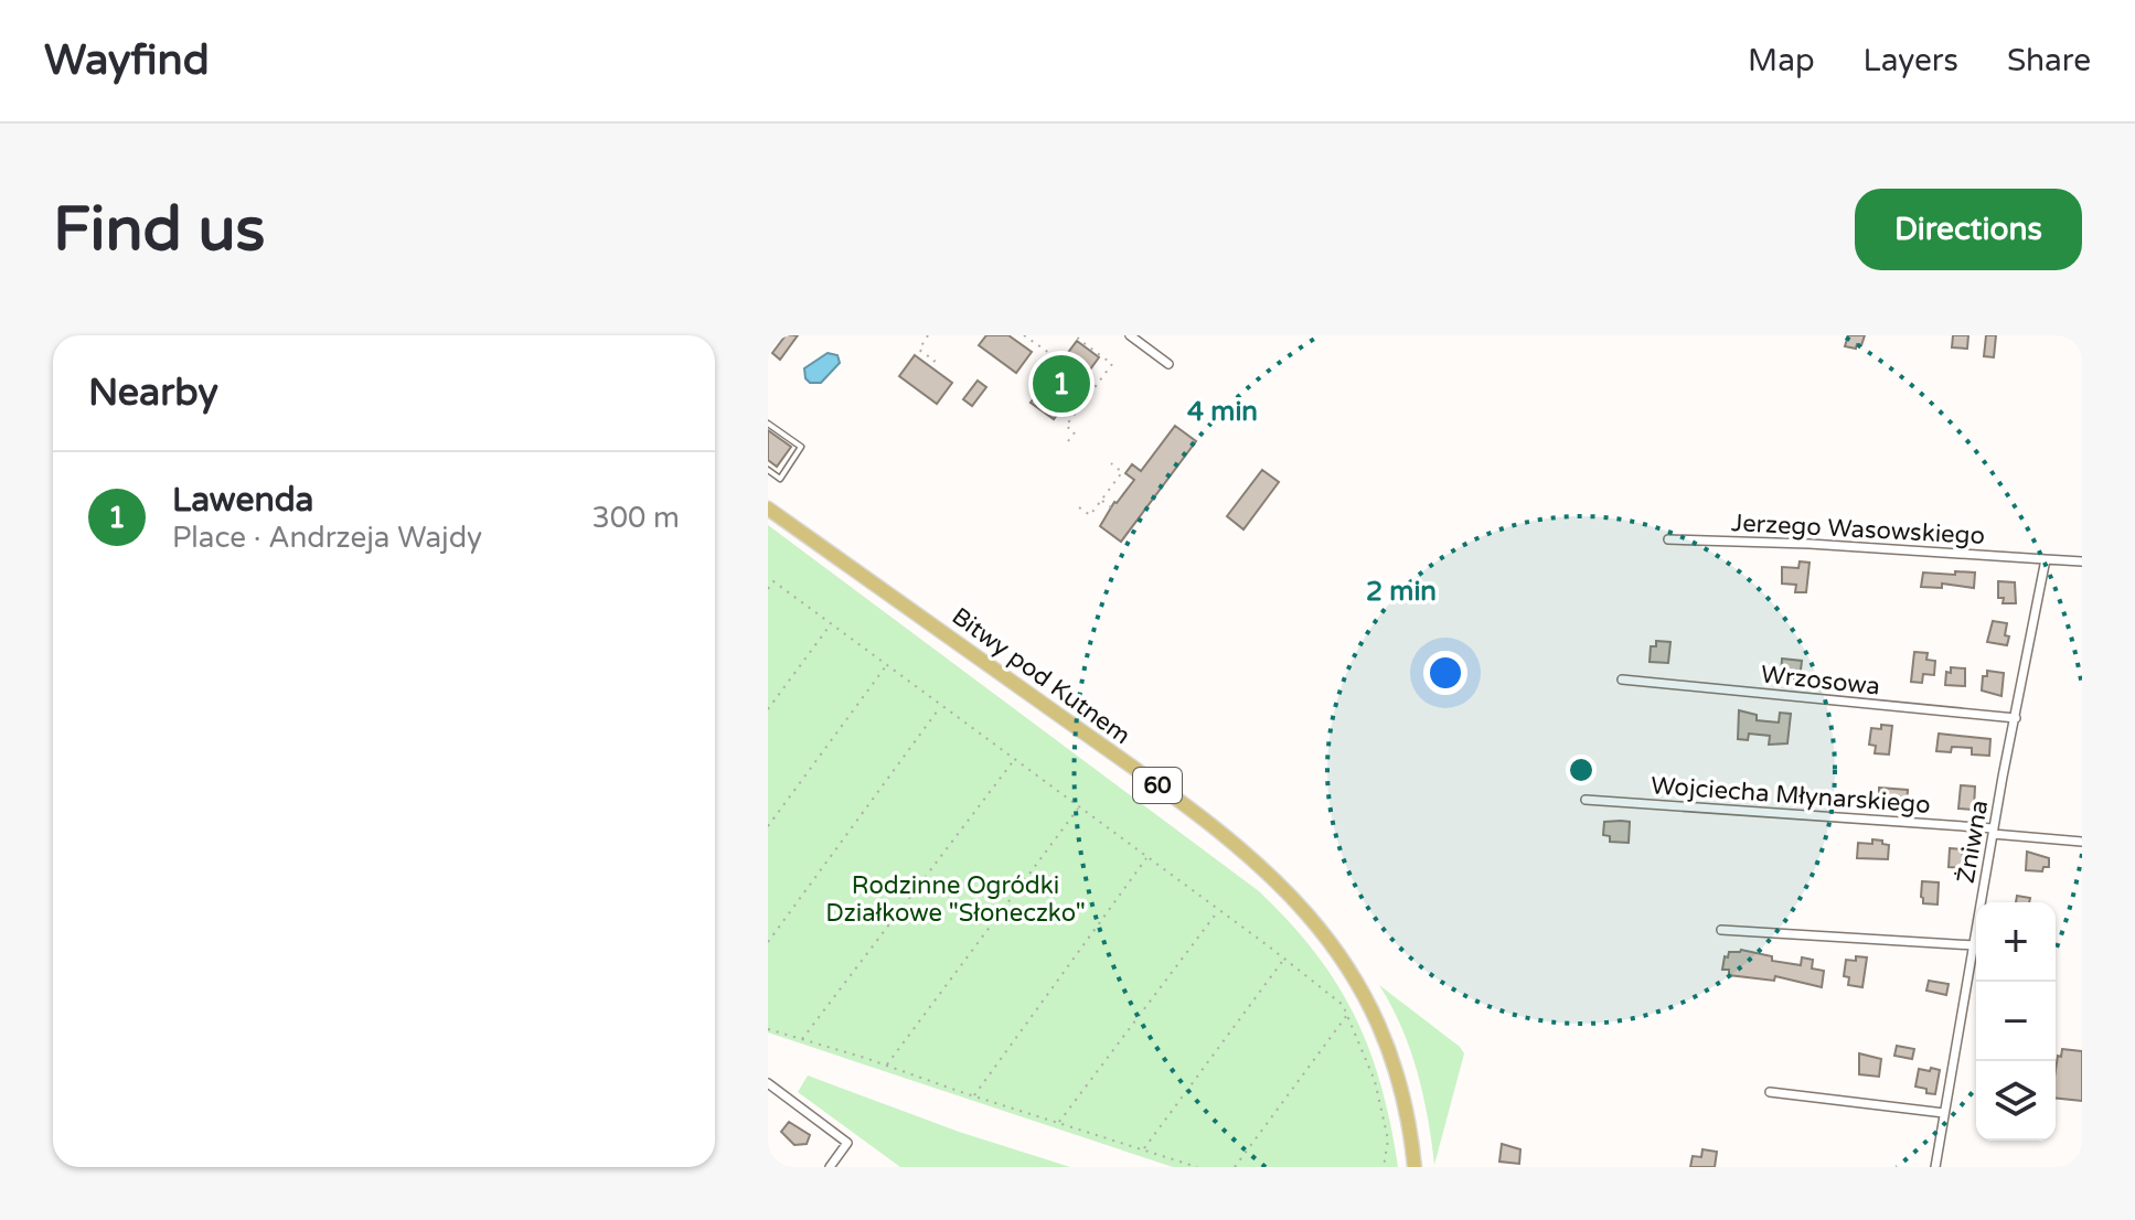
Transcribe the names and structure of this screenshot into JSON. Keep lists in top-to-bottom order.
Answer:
{
  "streets": {
    "main road": ["Bitwy pod Kutnem", "60"],
    "street": [
      "Jerzego Wasowskiego",
      "Wrzosowa",
      "Wojciecha Młynarskiego",
      "Żniwna"
    ]
  },
  "crossings": [
    ["Jerzego Wasowskiego", "Żniwna"],
    ["Wrzosowa", "Żniwna"],
    ["Wojciecha Młynarskiego", "Żniwna"]
  ],
  "parks": ["Rodzinne Ogródki Działkowe \"Słoneczko\""],
  "page": {
    "header": "Wayfind",
    "nav": ["Map", "Layers", "Share"],
    "buttons": "Directions",
    "title": "Find us",
    "heading": "Nearby",
    "pins": "1",
    "list": [
      {
        "mark": "1",
        "name": "Lawenda",
        "note": "Place · Andrzeja Wajdy",
        "value": "300 m"
      }
    ],
    "map_buttons": ["+", "−"]
  },
  "rings": ["4 min", "2 min"]
}
